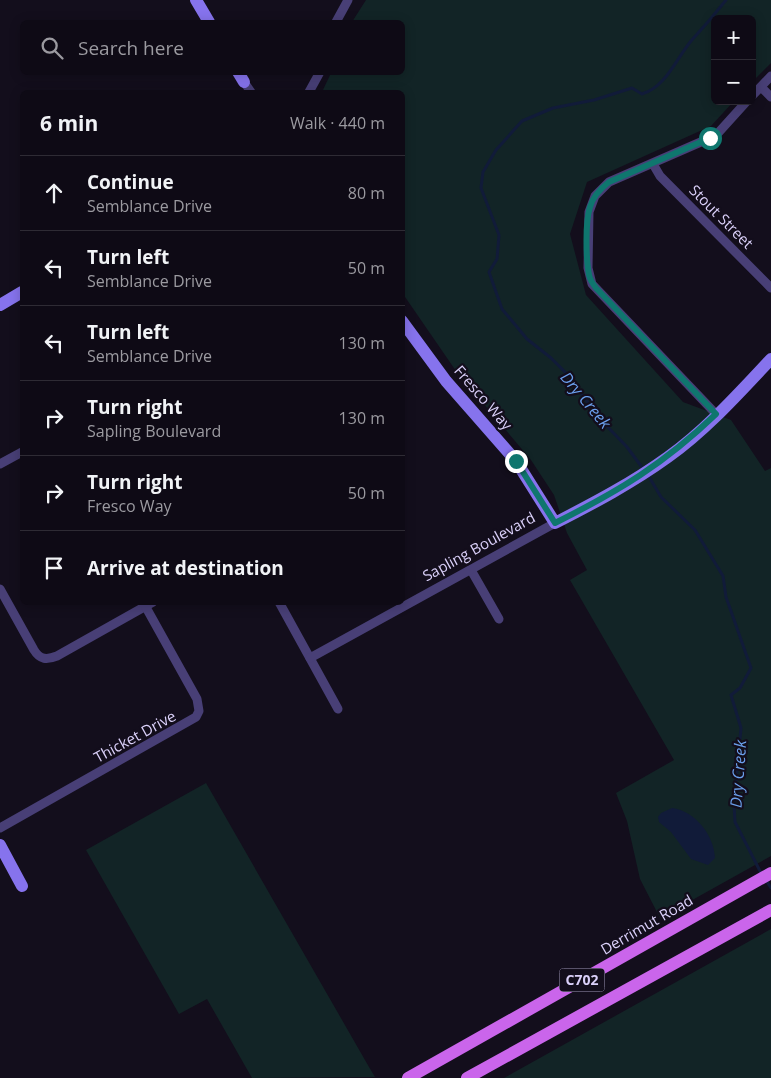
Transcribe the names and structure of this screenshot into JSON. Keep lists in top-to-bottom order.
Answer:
{
  "streets": {
    "main road": ["Derrimut Road", "C702"],
    "street": [
      "Stout Street",
      "Fresco Way",
      "Sapling Boulevard",
      "Thicket Drive"
    ]
  },
  "crossings": [
    ["Fresco Way", "Sapling Boulevard"]
  ],
  "water": ["Dry Creek"],
  "page": {
    "map_buttons": ["+", "−"],
    "search": "Search here",
    "heading": ["6 min", "Walk · 440 m"],
    "list": [
      ["Continue", "Semblance Drive", "80 m"],
      ["Turn left", "Semblance Drive", "50 m"],
      ["Turn left", "Semblance Drive", "130 m"],
      ["Turn right", "Sapling Boulevard", "130 m"],
      ["Turn right", "Fresco Way", "50 m"],
      "Arrive at destination"
    ]
  }
}
